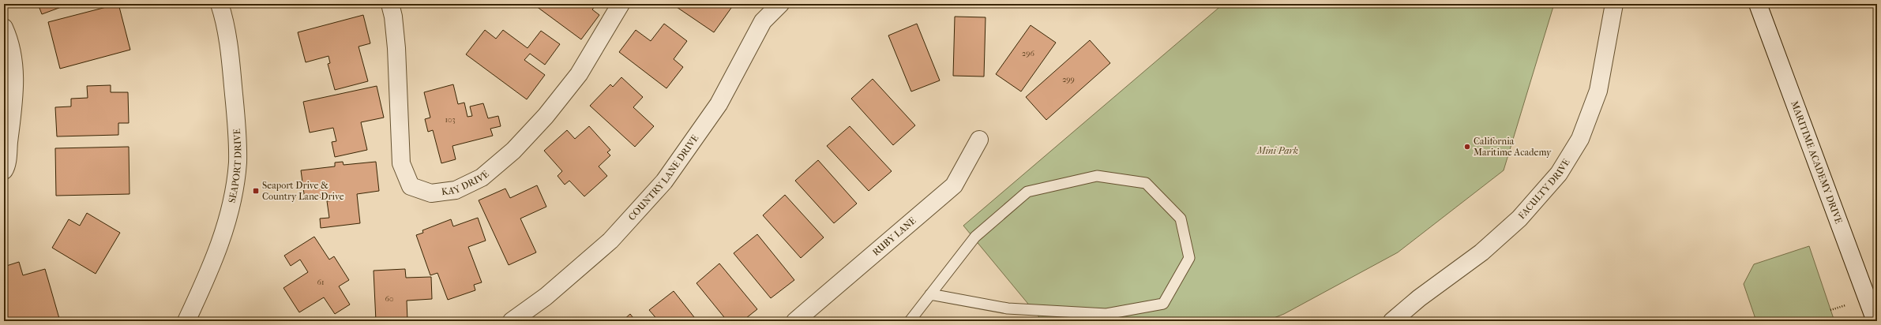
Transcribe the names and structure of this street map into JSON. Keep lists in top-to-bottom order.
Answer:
{
  "streets": {
    "street": [
      "MARITIME ACADEMY DRIVE",
      "SEAPORT DRIVE",
      "COUNTRY LANE DRIVE",
      "KAY DRIVE",
      "FACULTY DRIVE",
      "RUBY LANE"
    ]
  },
  "parks": ["Mini Park"],
  "places": {
    "other": ["California Maritime Academy"],
    "transit": ["Seaport Drive & Country Lane Drive"]
  },
  "house_numbers": [
    "296",
    "299",
    "103",
    "61",
    "60"
  ]
}
